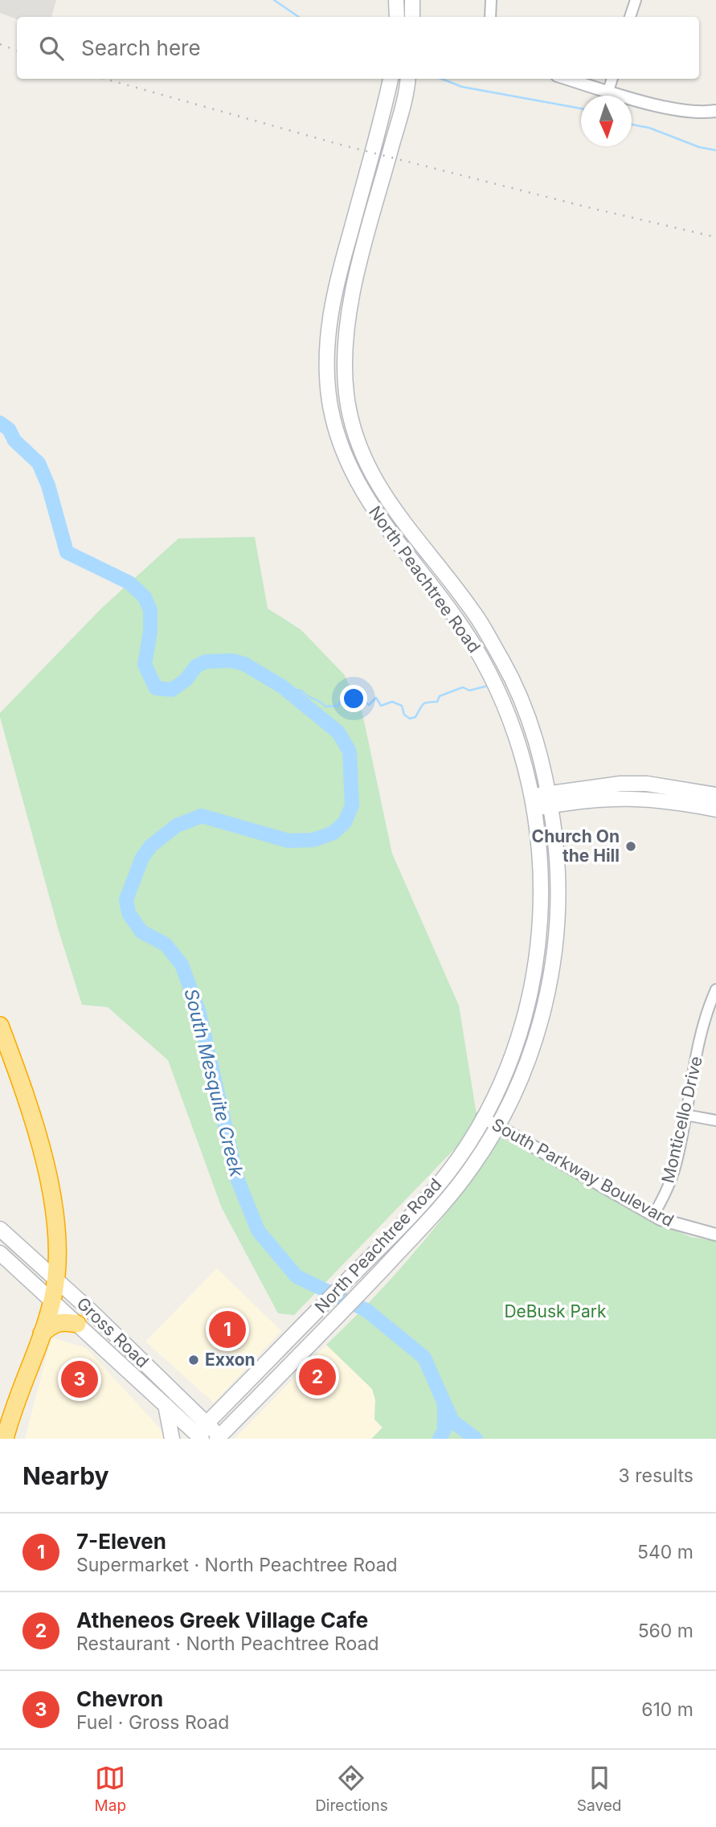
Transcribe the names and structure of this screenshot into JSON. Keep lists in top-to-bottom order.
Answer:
{
  "streets": {
    "main road": ["North Peachtree Road", "Gross Road"],
    "street": ["Monticello Drive", "South Parkway Boulevard"]
  },
  "crossings": [
    ["North Peachtree Road", "South Parkway Boulevard"],
    ["North Peachtree Road", "Gross Road"],
    ["Monticello Drive", "South Parkway Boulevard"]
  ],
  "water": ["South Mesquite Creek"],
  "parks": ["DeBusk Park"],
  "places": ["Church On the Hill", "Exxon"],
  "north": "bottom",
  "page": {
    "search": "Search here",
    "pins": ["1", "2", "3"],
    "heading": ["Nearby", "3 results"],
    "list": [
      {
        "mark": "1",
        "name": "7-Eleven",
        "note": "Supermarket · North Peachtree Road",
        "value": "540 m"
      },
      {
        "mark": "2",
        "name": "Atheneos Greek Village Cafe",
        "note": "Restaurant · North Peachtree Road",
        "value": "560 m"
      },
      {
        "mark": "3",
        "name": "Chevron",
        "note": "Fuel · Gross Road",
        "value": "610 m"
      }
    ],
    "nav": ["Map", "Directions", "Saved"]
  }
}
